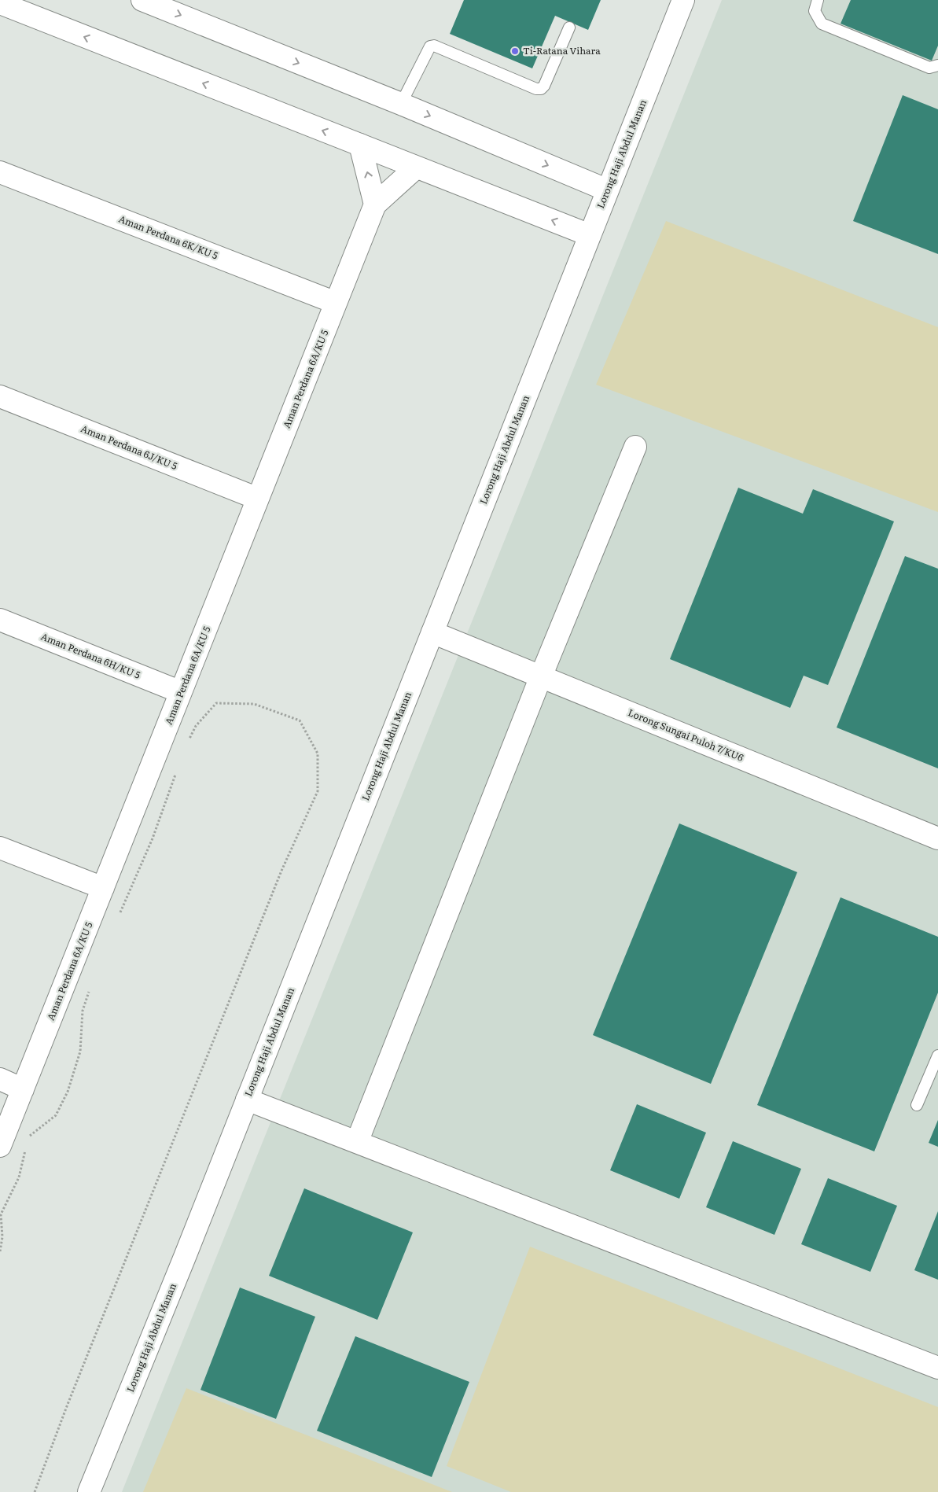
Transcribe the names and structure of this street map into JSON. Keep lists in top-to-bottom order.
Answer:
{
  "streets": {
    "street": [
      "Lorong Haji Abdul Manan",
      "Aman Perdana 6K/KU 5",
      "Aman Perdana 6A/KU 5",
      "Aman Perdana 6J/KU 5",
      "Aman Perdana 6H/KU 5",
      "Lorong Sungai Puloh 7/KU6"
    ]
  },
  "crossings": [
    ["Lorong Haji Abdul Manan", "Lorong Sungai Puloh 7/KU6"],
    ["Aman Perdana 6K/KU 5", "Aman Perdana 6A/KU 5"],
    ["Aman Perdana 6A/KU 5", "Aman Perdana 6J/KU 5"],
    ["Aman Perdana 6A/KU 5", "Aman Perdana 6H/KU 5"]
  ],
  "places": ["Ti-Ratana Vihara"]
}
